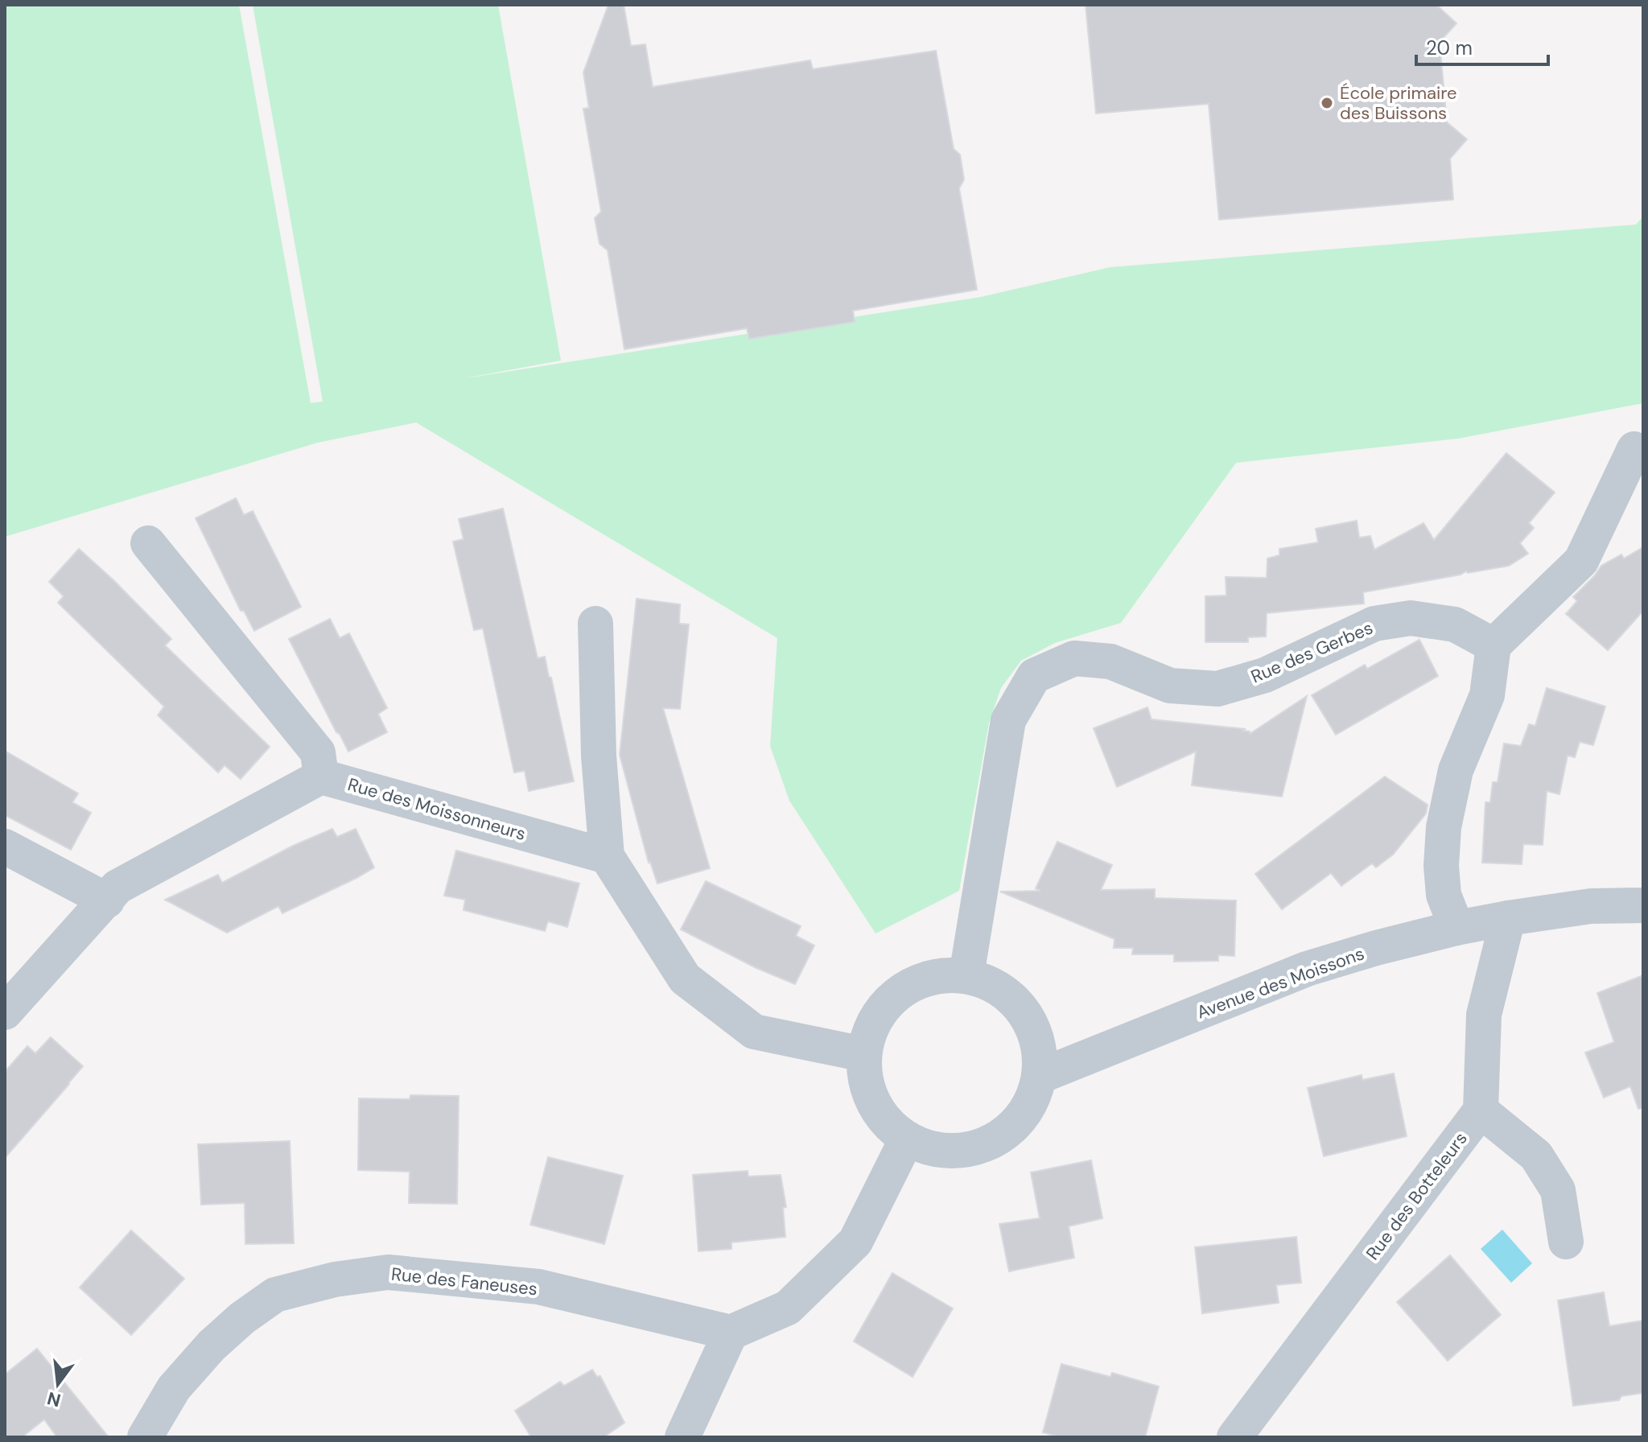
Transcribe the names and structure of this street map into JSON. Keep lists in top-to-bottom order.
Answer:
{
  "streets": {
    "street": [
      "Rue des Gerbes",
      "Rue des Moissonneurs",
      "Avenue des Moissons",
      "Rue des Botteleurs",
      "Rue des Faneuses"
    ]
  },
  "crossings": [
    ["Rue des Gerbes", "Avenue des Moissons"]
  ],
  "places": ["École primaire des Buissons"],
  "scale_bar": "20 m",
  "north": "bottom"
}
